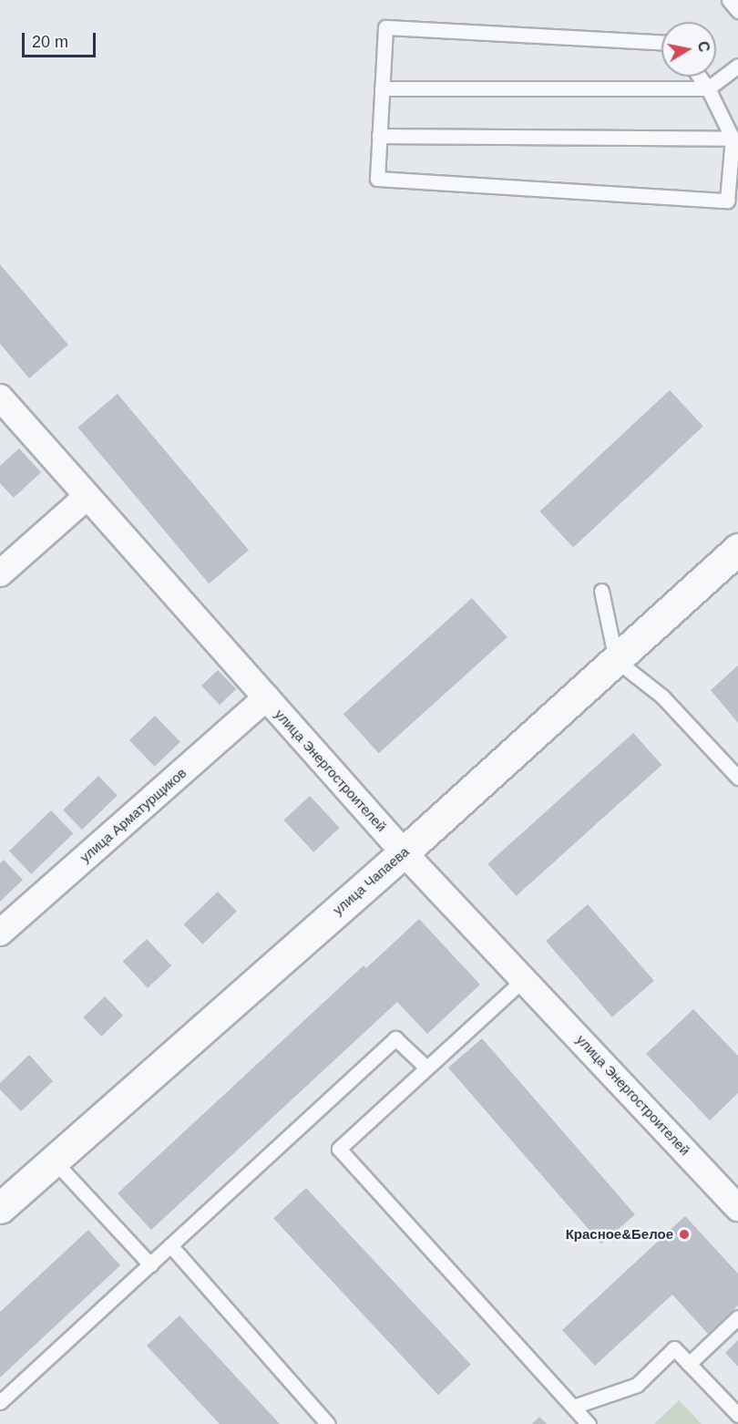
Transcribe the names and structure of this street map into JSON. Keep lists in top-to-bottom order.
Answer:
{
  "streets": {
    "street": ["улица Энергостроителей", "улица Арматурщиков", "улица Чапаева"]
  },
  "crossings": [
    ["улица Энергостроителей", "улица Арматурщиков"],
    ["улица Энергостроителей", "улица Чапаева"]
  ],
  "places": ["Красное&Белое"],
  "scale_bar": "20 m",
  "north": "right"
}
